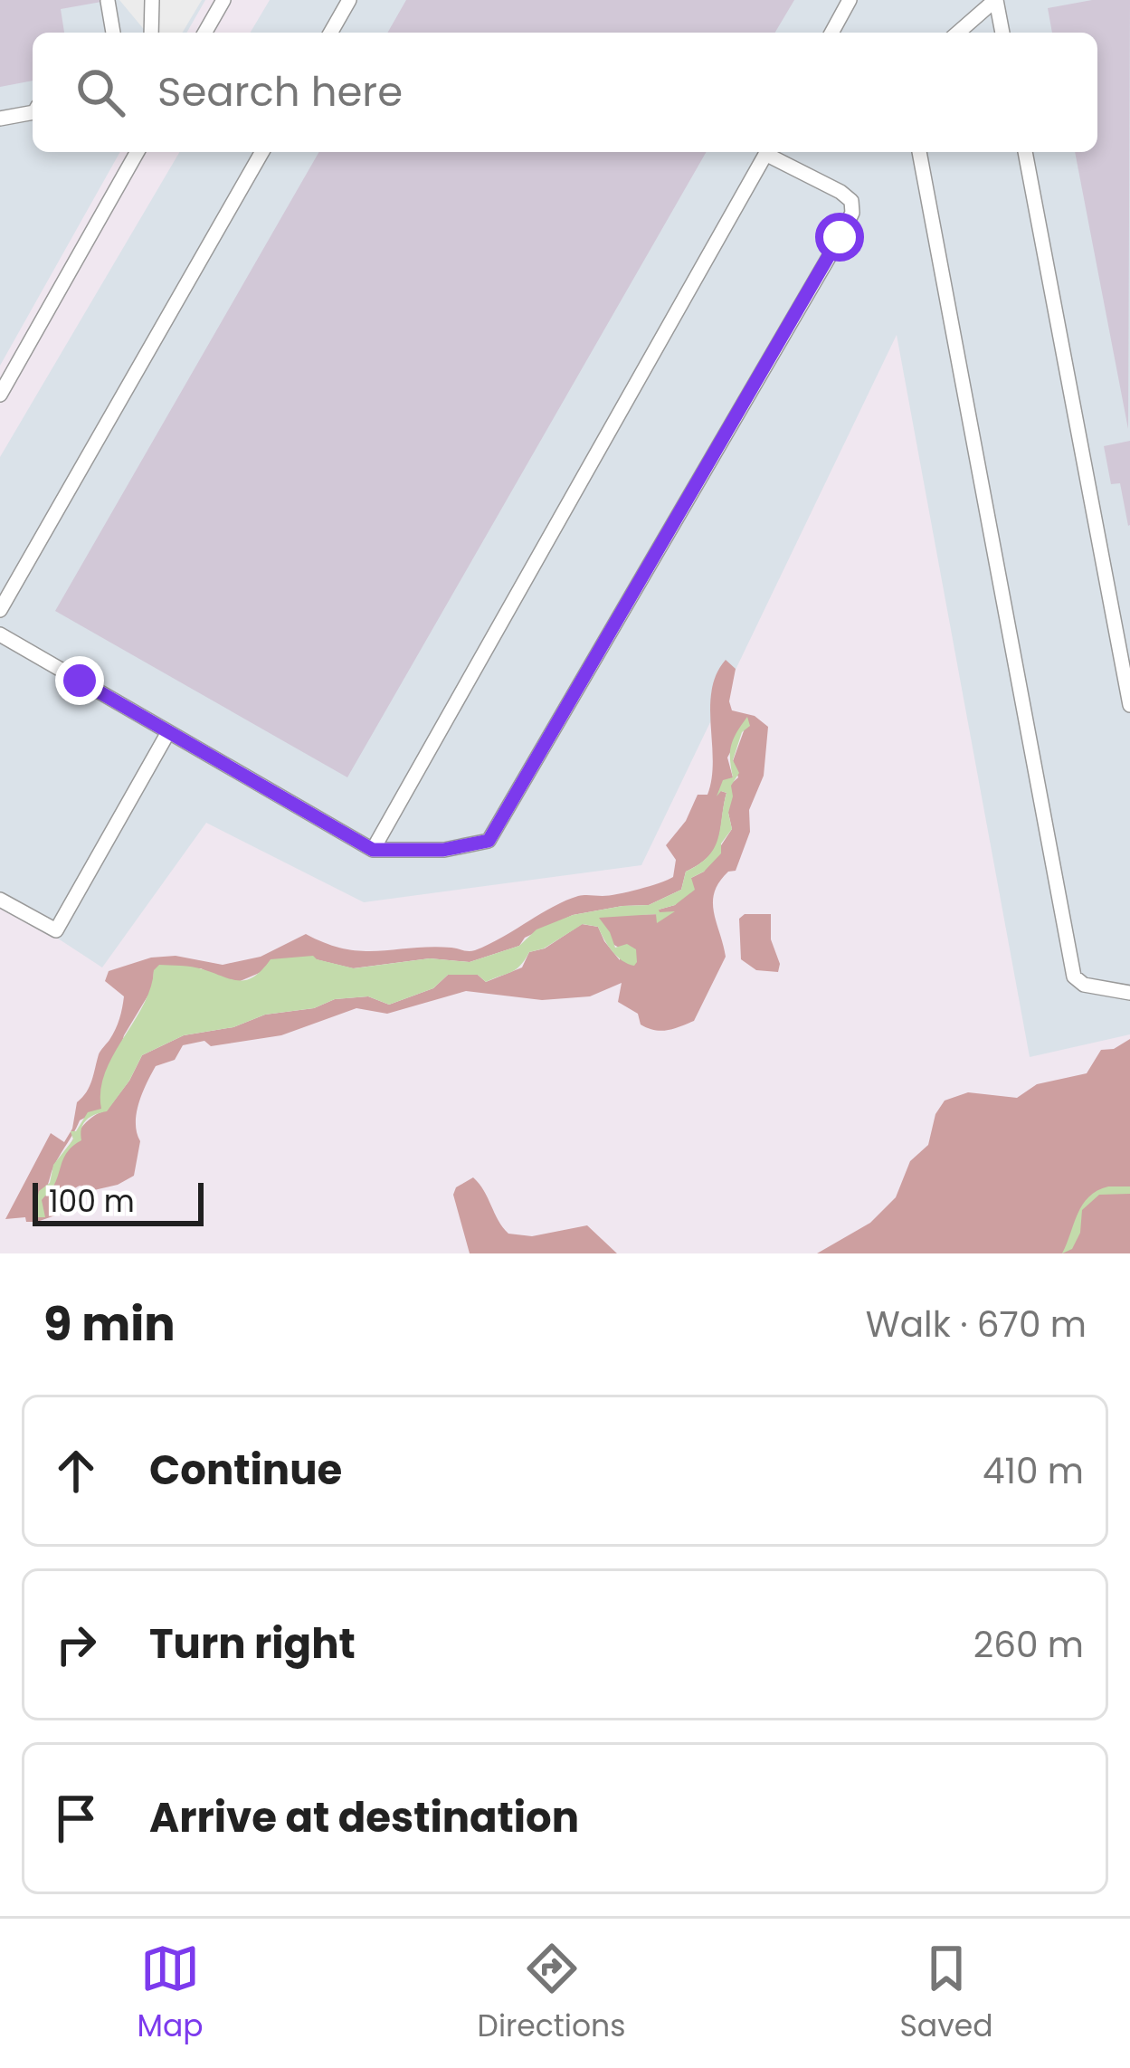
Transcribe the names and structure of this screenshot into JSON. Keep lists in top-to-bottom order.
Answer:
{
  "scale_bar": "100 m",
  "page": {
    "search": "Search here",
    "scale": "100 m",
    "heading": ["9 min", "Walk · 670 m"],
    "list": [
      ["Continue", "410 m"],
      ["Turn right", "260 m"],
      "Arrive at destination"
    ],
    "nav": ["Map", "Directions", "Saved"]
  }
}
